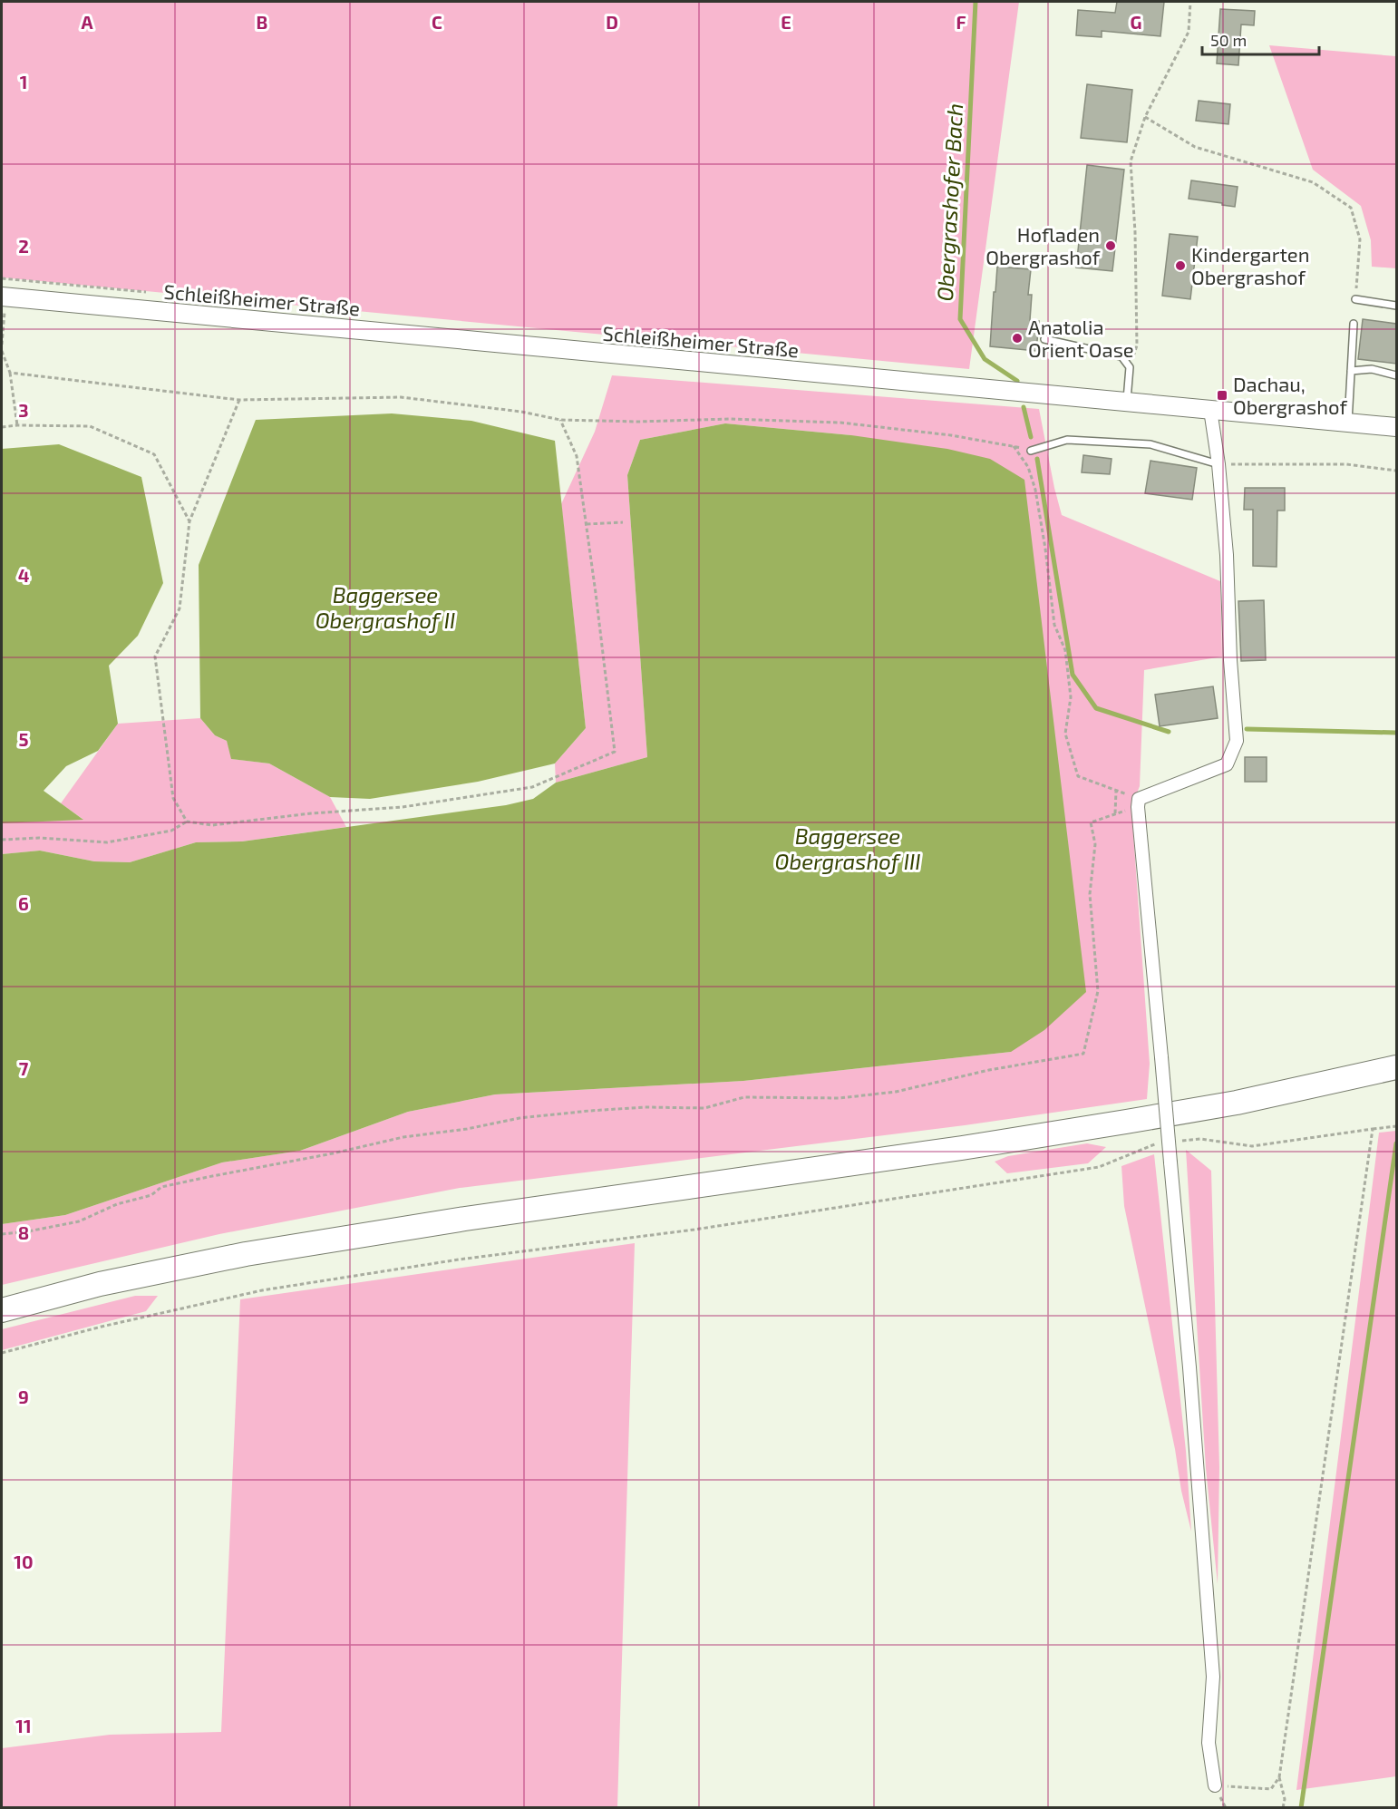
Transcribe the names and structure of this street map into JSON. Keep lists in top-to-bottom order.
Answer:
{
  "streets": {
    "main road": ["Schleißheimer Straße"]
  },
  "water": ["Obergrashofer Bach", "Baggersee Obergrashof II", "Baggersee Obergrashof III"],
  "places": {
    "other": ["Hofladen Obergrashof", "Kindergarten Obergrashof", "Anatolia Orient Oase"],
    "transit": ["Dachau, Obergrashof"]
  },
  "scale_bar": "50 m",
  "grid": {
    "columns": [
      "A",
      "B",
      "C",
      "D",
      "E",
      "F",
      "G"
    ],
    "rows": [
      "1",
      "2",
      "3",
      "4",
      "5",
      "6",
      "7",
      "8",
      "9",
      "10",
      "11"
    ]
  }
}
